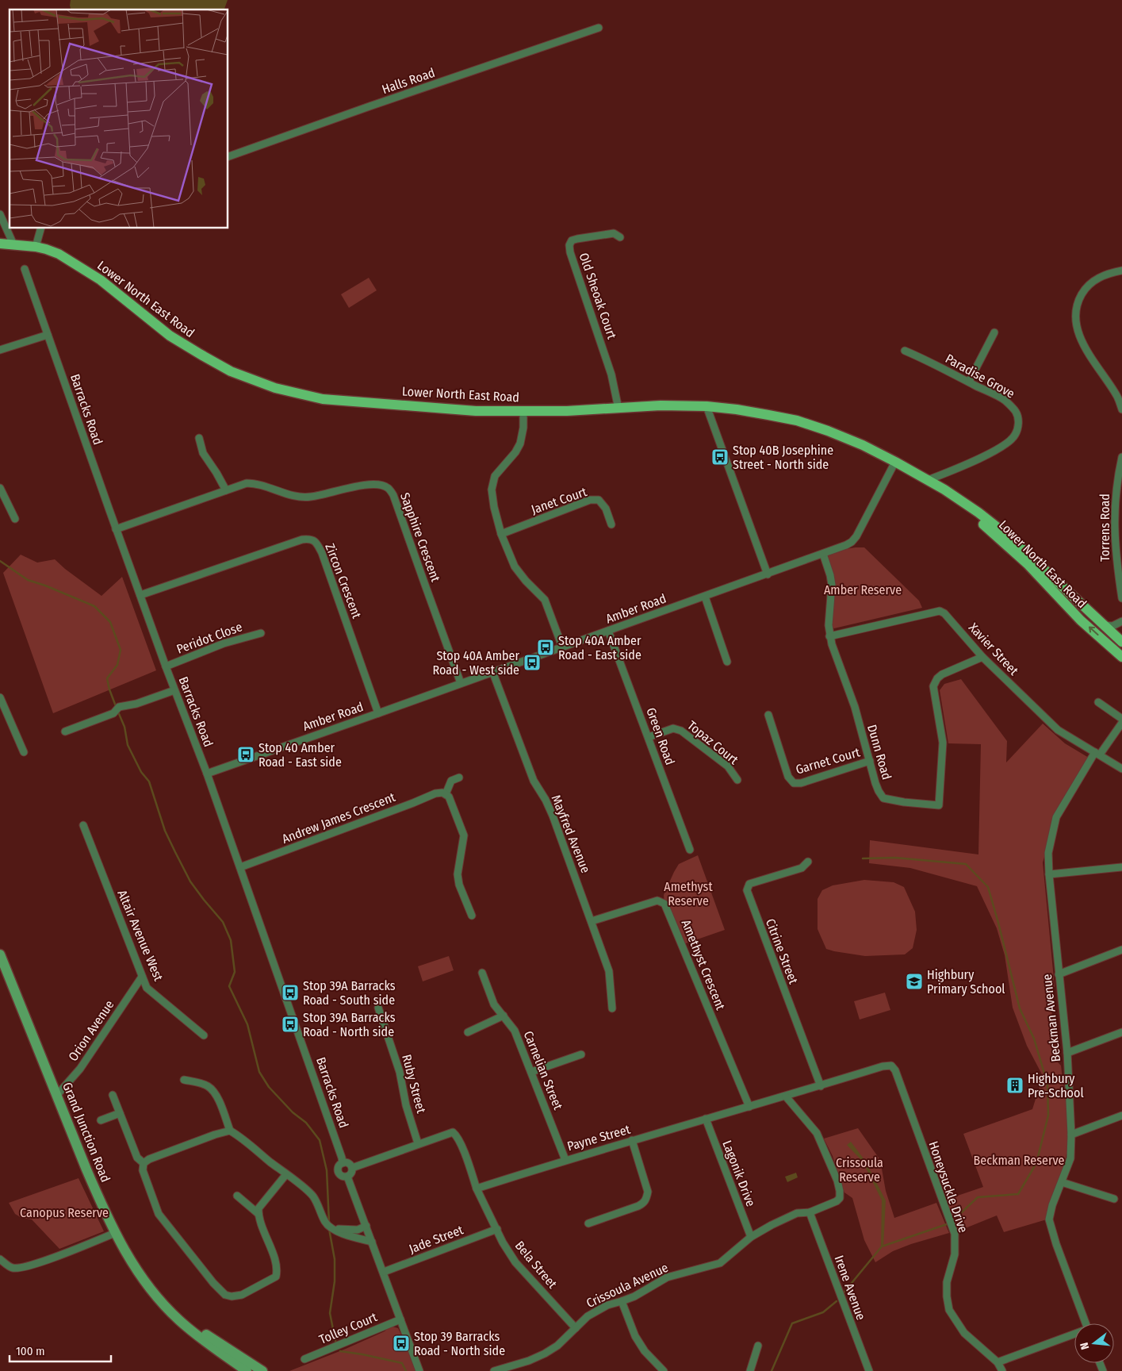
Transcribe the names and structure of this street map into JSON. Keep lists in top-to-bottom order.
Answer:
{
  "streets": {
    "main road": ["Lower North East Road", "Grand Junction Road"],
    "street": [
      "Halls Road",
      "Old Sheoak Court",
      "Paradise Grove",
      "Barracks Road",
      "Janet Court",
      "Torrens Road",
      "Sapphire Crescent",
      "Zircon Crescent",
      "Amber Road",
      "Peridot Close",
      "Xavier Street",
      "Green Road",
      "Topaz Court",
      "Dunn Road",
      "Garnet Court",
      "Andrew James Crescent",
      "Mayfred Avenue",
      "Altair Avenue West",
      "Citrine Street",
      "Amethyst Crescent",
      "Beckman Avenue",
      "Orion Avenue",
      "Carnelian Street",
      "Ruby Street",
      "Payne Street",
      "Lagonik Drive",
      "Honeysuckle Drive",
      "Jade Street",
      "Bela Street",
      "Crissoula Avenue",
      "Irene Avenue",
      "Tolley Court"
    ]
  },
  "crossings": [
    ["Old Sheoak Court", "Lower North East Road"],
    ["Lower North East Road", "Paradise Grove"],
    ["Lower North East Road", "Amber Road"],
    ["Barracks Road", "Sapphire Crescent"],
    ["Barracks Road", "Zircon Crescent"],
    ["Barracks Road", "Amber Road"],
    ["Barracks Road", "Peridot Close"],
    ["Barracks Road", "Andrew James Crescent"],
    ["Sapphire Crescent", "Amber Road"],
    ["Zircon Crescent", "Amber Road"],
    ["Amber Road", "Green Road"],
    ["Amber Road", "Dunn Road"],
    ["Amber Road", "Mayfred Avenue"],
    ["Xavier Street", "Dunn Road"],
    ["Xavier Street", "Beckman Avenue"],
    ["Green Road", "Topaz Court"],
    ["Dunn Road", "Garnet Court"],
    ["Mayfred Avenue", "Amethyst Crescent"],
    ["Altair Avenue West", "Orion Avenue"],
    ["Citrine Street", "Payne Street"],
    ["Amethyst Crescent", "Payne Street"],
    ["Orion Avenue", "Grand Junction Road"],
    ["Carnelian Street", "Payne Street"],
    ["Payne Street", "Lagonik Drive"],
    ["Payne Street", "Honeysuckle Drive"],
    ["Payne Street", "Bela Street"],
    ["Payne Street", "Crissoula Avenue"],
    ["Lagonik Drive", "Crissoula Avenue"],
    ["Jade Street", "Bela Street"],
    ["Bela Street", "Crissoula Avenue"],
    ["Crissoula Avenue", "Irene Avenue"]
  ],
  "parks": [
    "Amber Reserve",
    "Amethyst Reserve",
    "Beckman Reserve",
    "Crissoula Reserve",
    "Canopus Reserve"
  ],
  "places": {
    "bus stop": [
      "Stop 40B Josephine Street - North side",
      "Stop 40A Amber Road - East side",
      "Stop 40A Amber Road - West side",
      "Stop 40 Amber Road - East side",
      "Stop 39A Barracks Road - South side",
      "Stop 39A Barracks Road - North side",
      "Stop 39 Barracks Road - North side"
    ],
    "school or university": ["Highbury Primary School"],
    "building": ["Highbury Pre-School"]
  },
  "scale_bar": "100 m",
  "north": "left"
}
